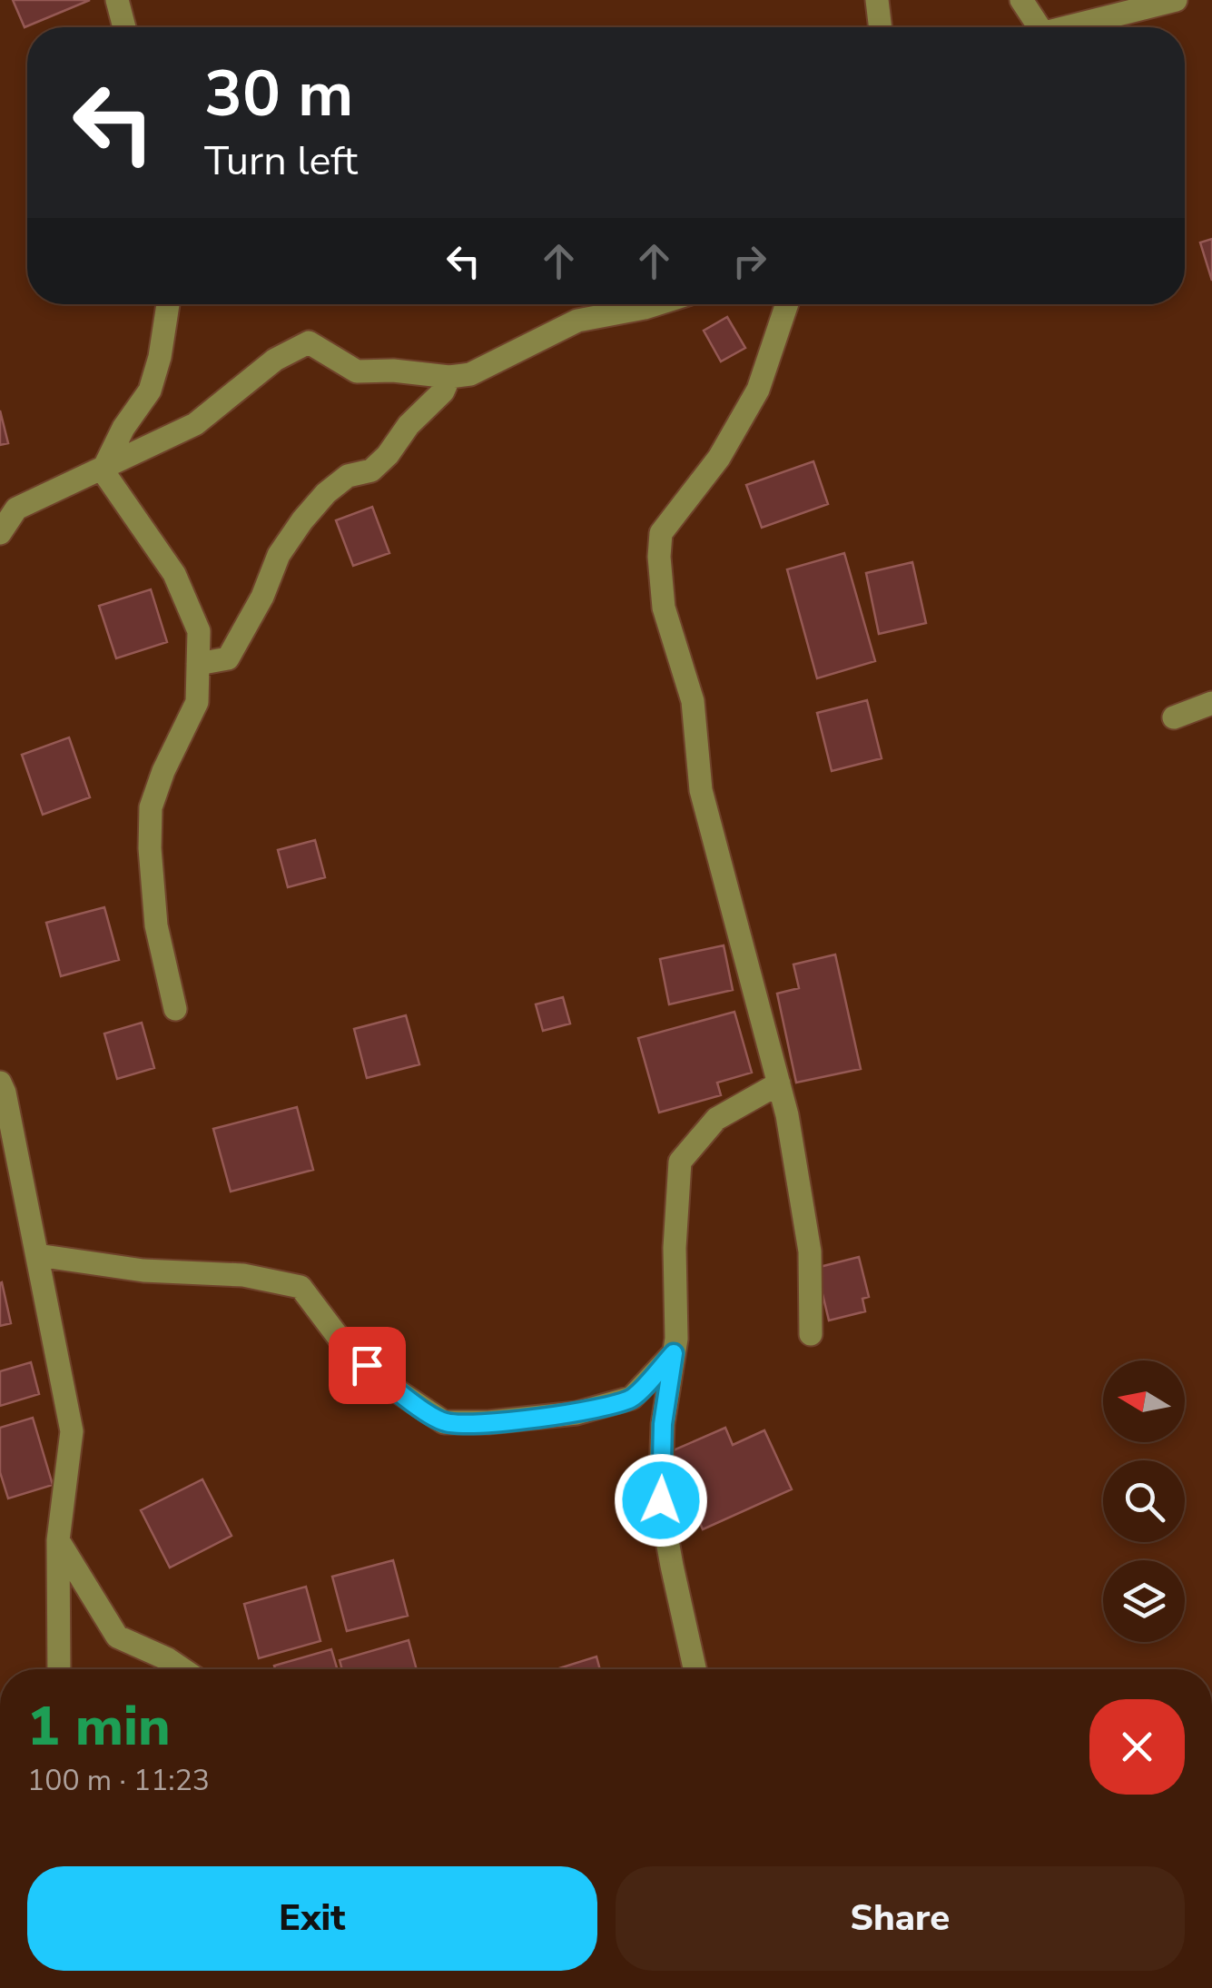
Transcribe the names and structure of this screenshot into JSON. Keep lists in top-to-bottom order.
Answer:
{
  "north": "left",
  "page": {
    "turn": ["30 m", "Turn left"],
    "heading": ["1 min", "100 m · 11:23"],
    "buttons": ["Exit", "Share"]
  }
}
